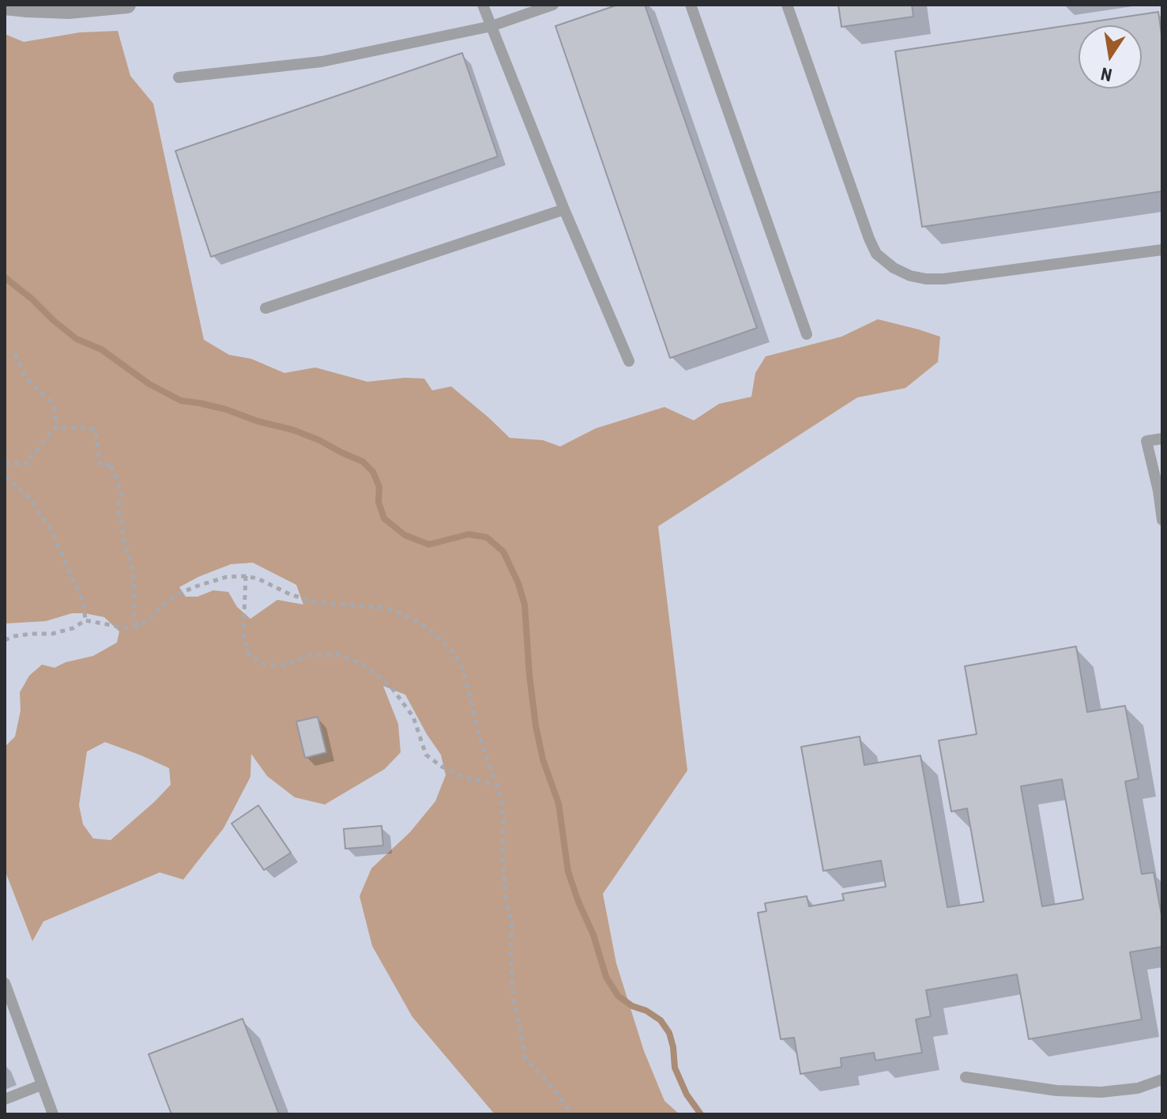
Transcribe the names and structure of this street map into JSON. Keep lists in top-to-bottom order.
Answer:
{
  "north": "bottom"
}
